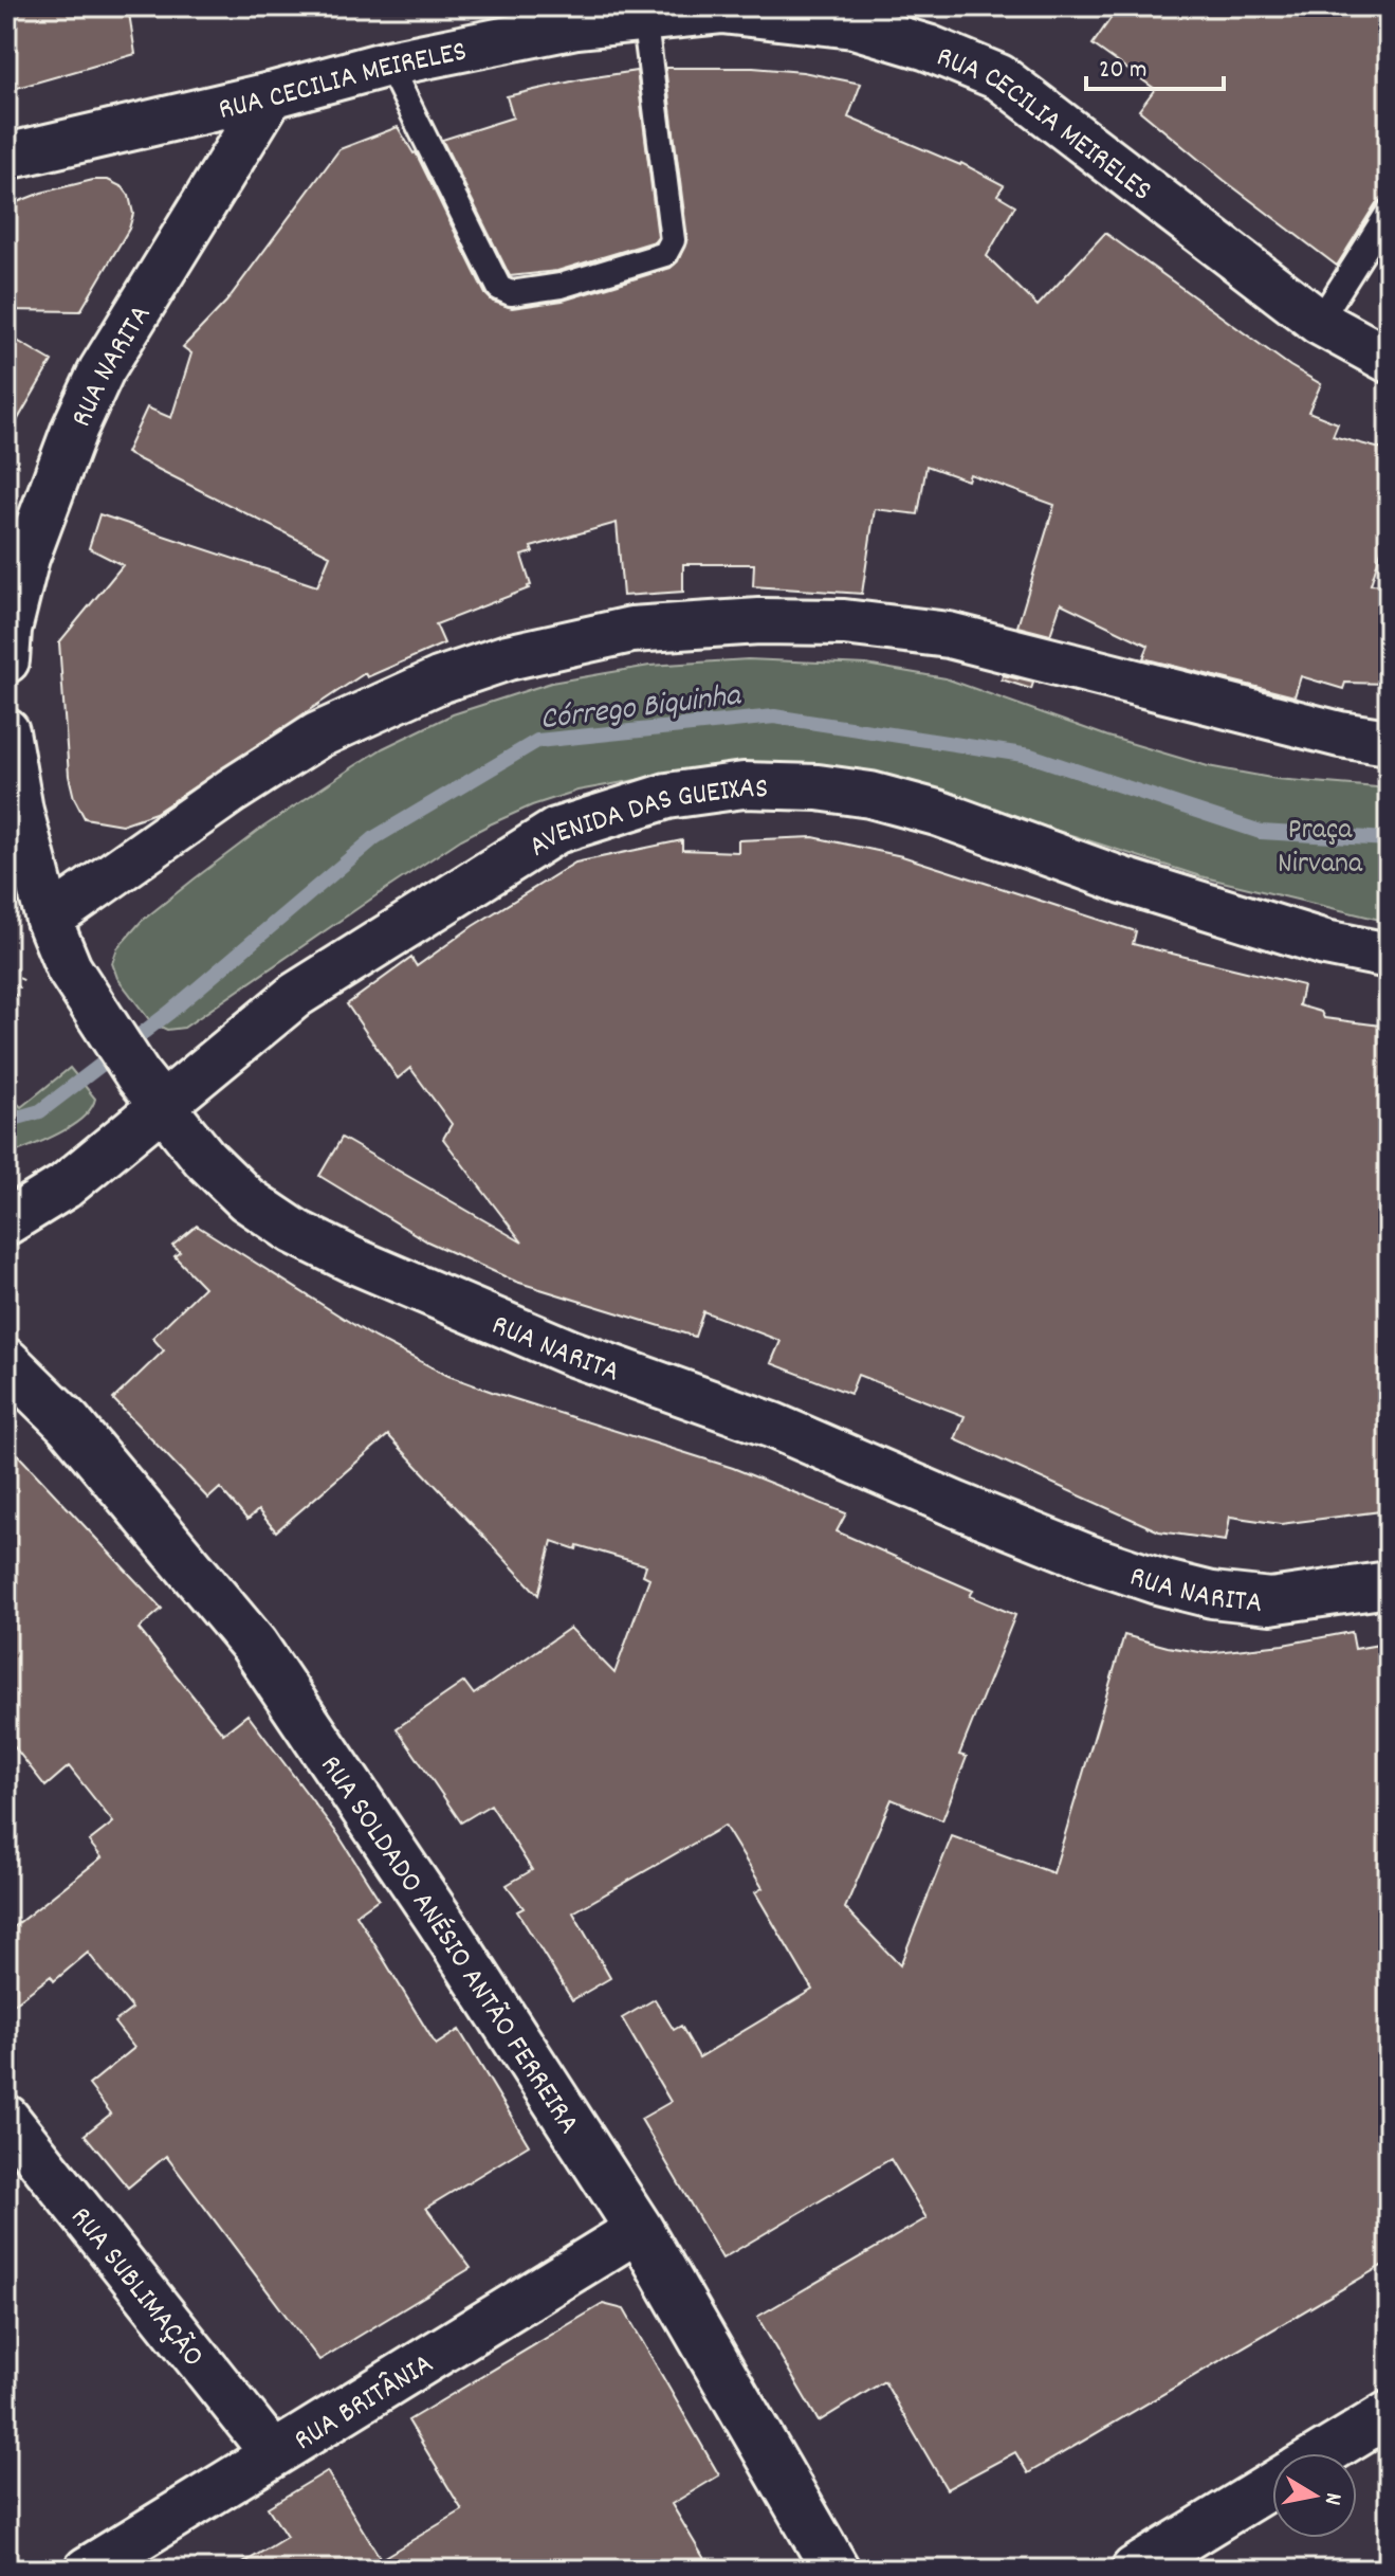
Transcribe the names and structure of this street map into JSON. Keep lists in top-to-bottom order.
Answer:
{
  "streets": {
    "street": [
      "RUA CECILIA MEIRELES",
      "RUA NARITA",
      "AVENIDA DAS GUEIXAS",
      "RUA SOLDADO ANÉSIO ANTÃO FERREIRA",
      "RUA SUBLIMAÇÃO",
      "RUA BRITÂNIA"
    ]
  },
  "crossings": [
    ["RUA CECILIA MEIRELES", "RUA NARITA"],
    ["RUA NARITA", "AVENIDA DAS GUEIXAS"],
    ["RUA SOLDADO ANÉSIO ANTÃO FERREIRA", "RUA BRITÂNIA"],
    ["RUA SUBLIMAÇÃO", "RUA BRITÂNIA"]
  ],
  "water": ["Córrego Biquinha"],
  "parks": ["Praça Nirvana"],
  "scale_bar": "20 m",
  "north": "right"
}
